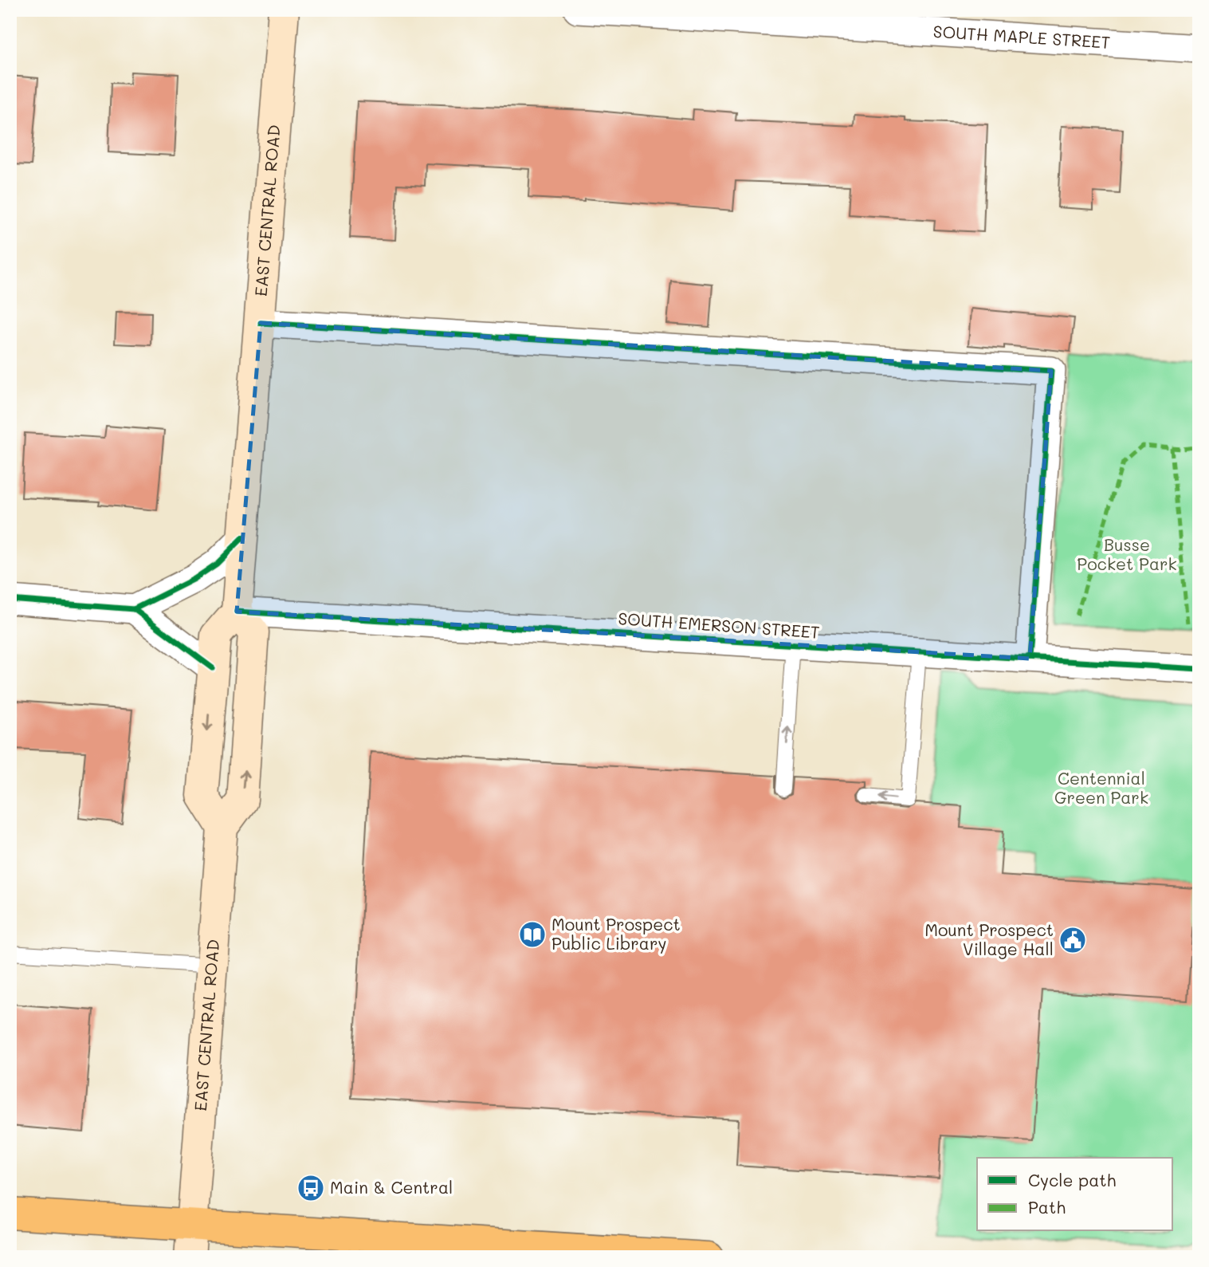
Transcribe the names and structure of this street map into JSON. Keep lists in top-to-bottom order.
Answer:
{
  "streets": {
    "main road": ["EAST CENTRAL ROAD"],
    "street": ["SOUTH MAPLE STREET", "SOUTH EMERSON STREET"]
  },
  "crossings": [
    ["EAST CENTRAL ROAD", "SOUTH EMERSON STREET"]
  ],
  "parks": ["Busse Pocket Park", "Centennial Green Park"],
  "places": {
    "library": ["Mount Prospect Public Library"],
    "public building": ["Mount Prospect Village Hall"],
    "bus stop": ["Main & Central"]
  },
  "legend": ["Cycle path", "Path"]
}
